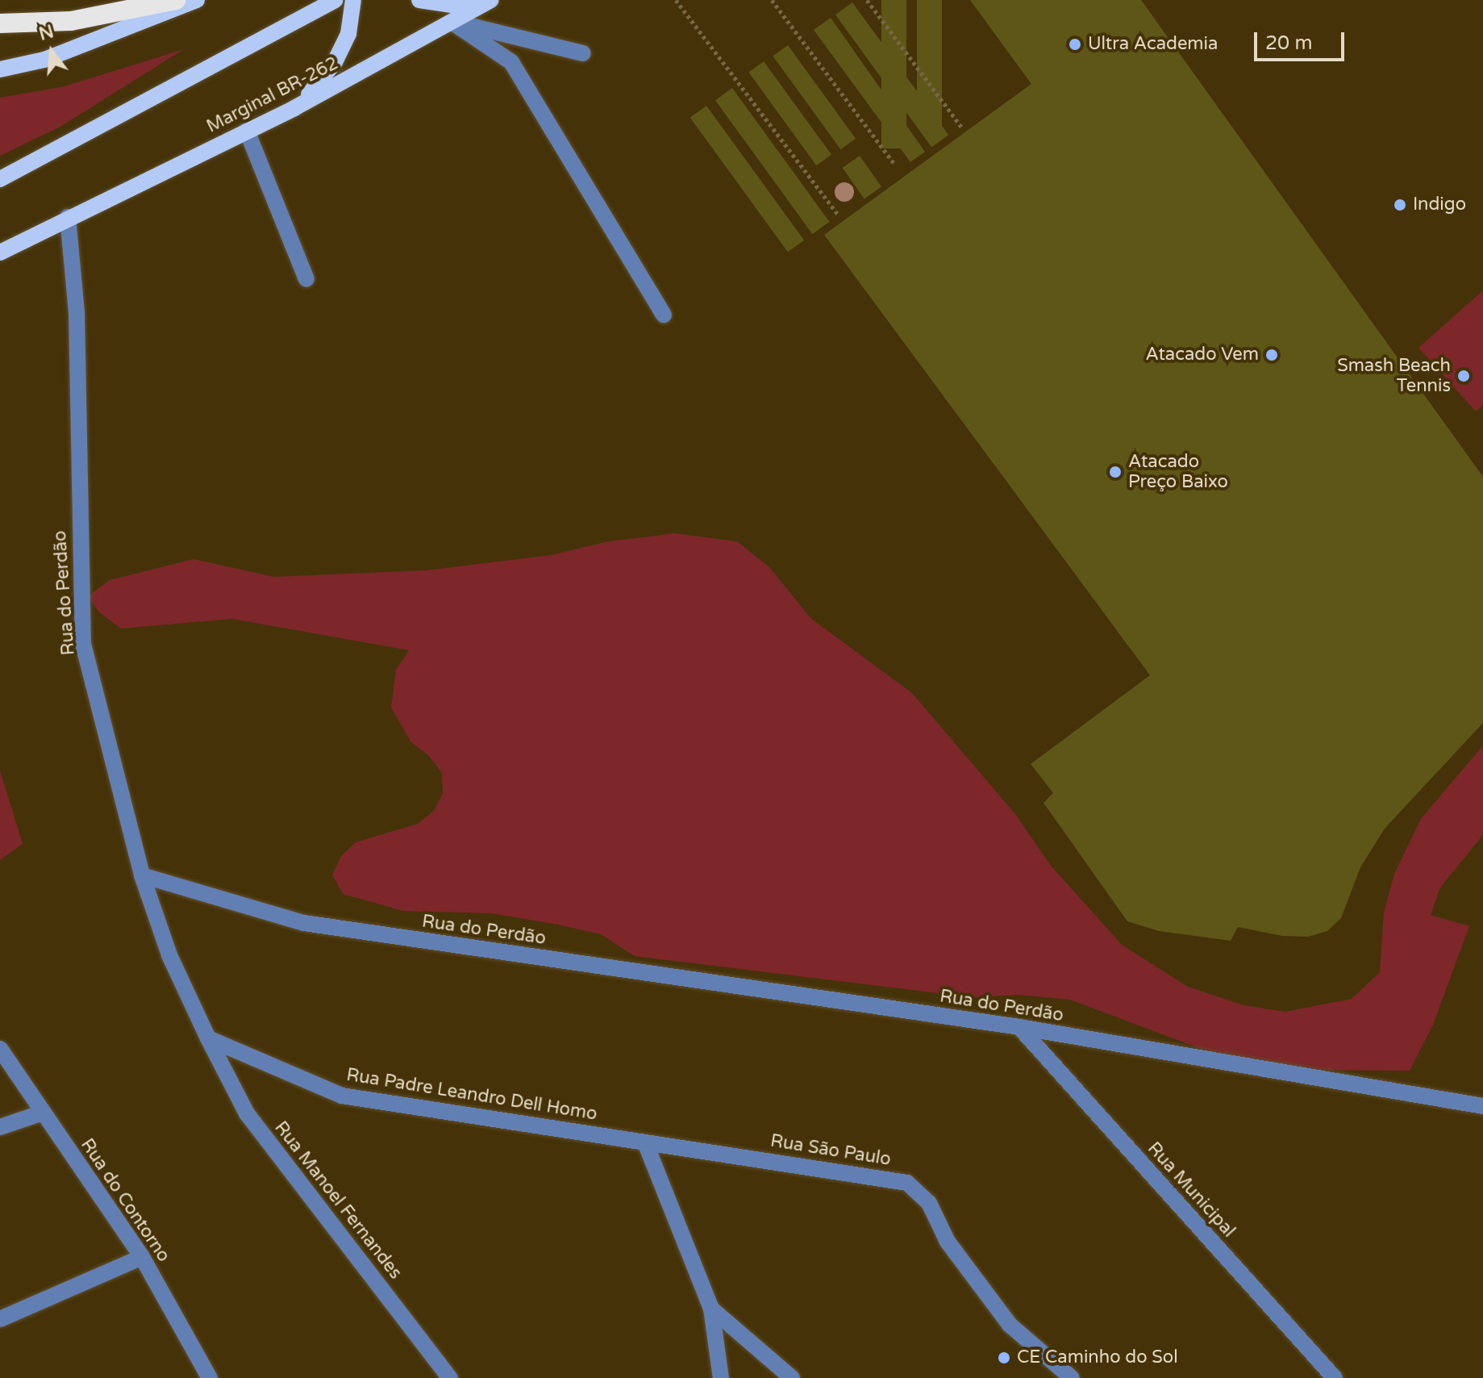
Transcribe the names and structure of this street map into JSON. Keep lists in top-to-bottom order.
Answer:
{
  "streets": {
    "main road": ["Marginal BR-262"],
    "street": [
      "Rua do Perdão",
      "Rua Padre Leandro Dell Homo",
      "Rua São Paulo",
      "Rua Municipal",
      "Rua do Contorno",
      "Rua Manoel Fernandes"
    ]
  },
  "crossings": [
    ["Marginal BR-262", "Rua do Perdão"],
    ["Rua do Perdão", "Rua Municipal"],
    ["Rua Padre Leandro Dell Homo", "Rua São Paulo"],
    ["Rua Padre Leandro Dell Homo", "Rua Manoel Fernandes"]
  ],
  "places": [
    "Ultra Academia",
    "Indigo",
    "Atacado Vem",
    "Smash Beach Tennis",
    "Atacado Preço Baixo",
    "CE Caminho do Sol"
  ],
  "scale_bar": "20 m",
  "north": "top"
}
